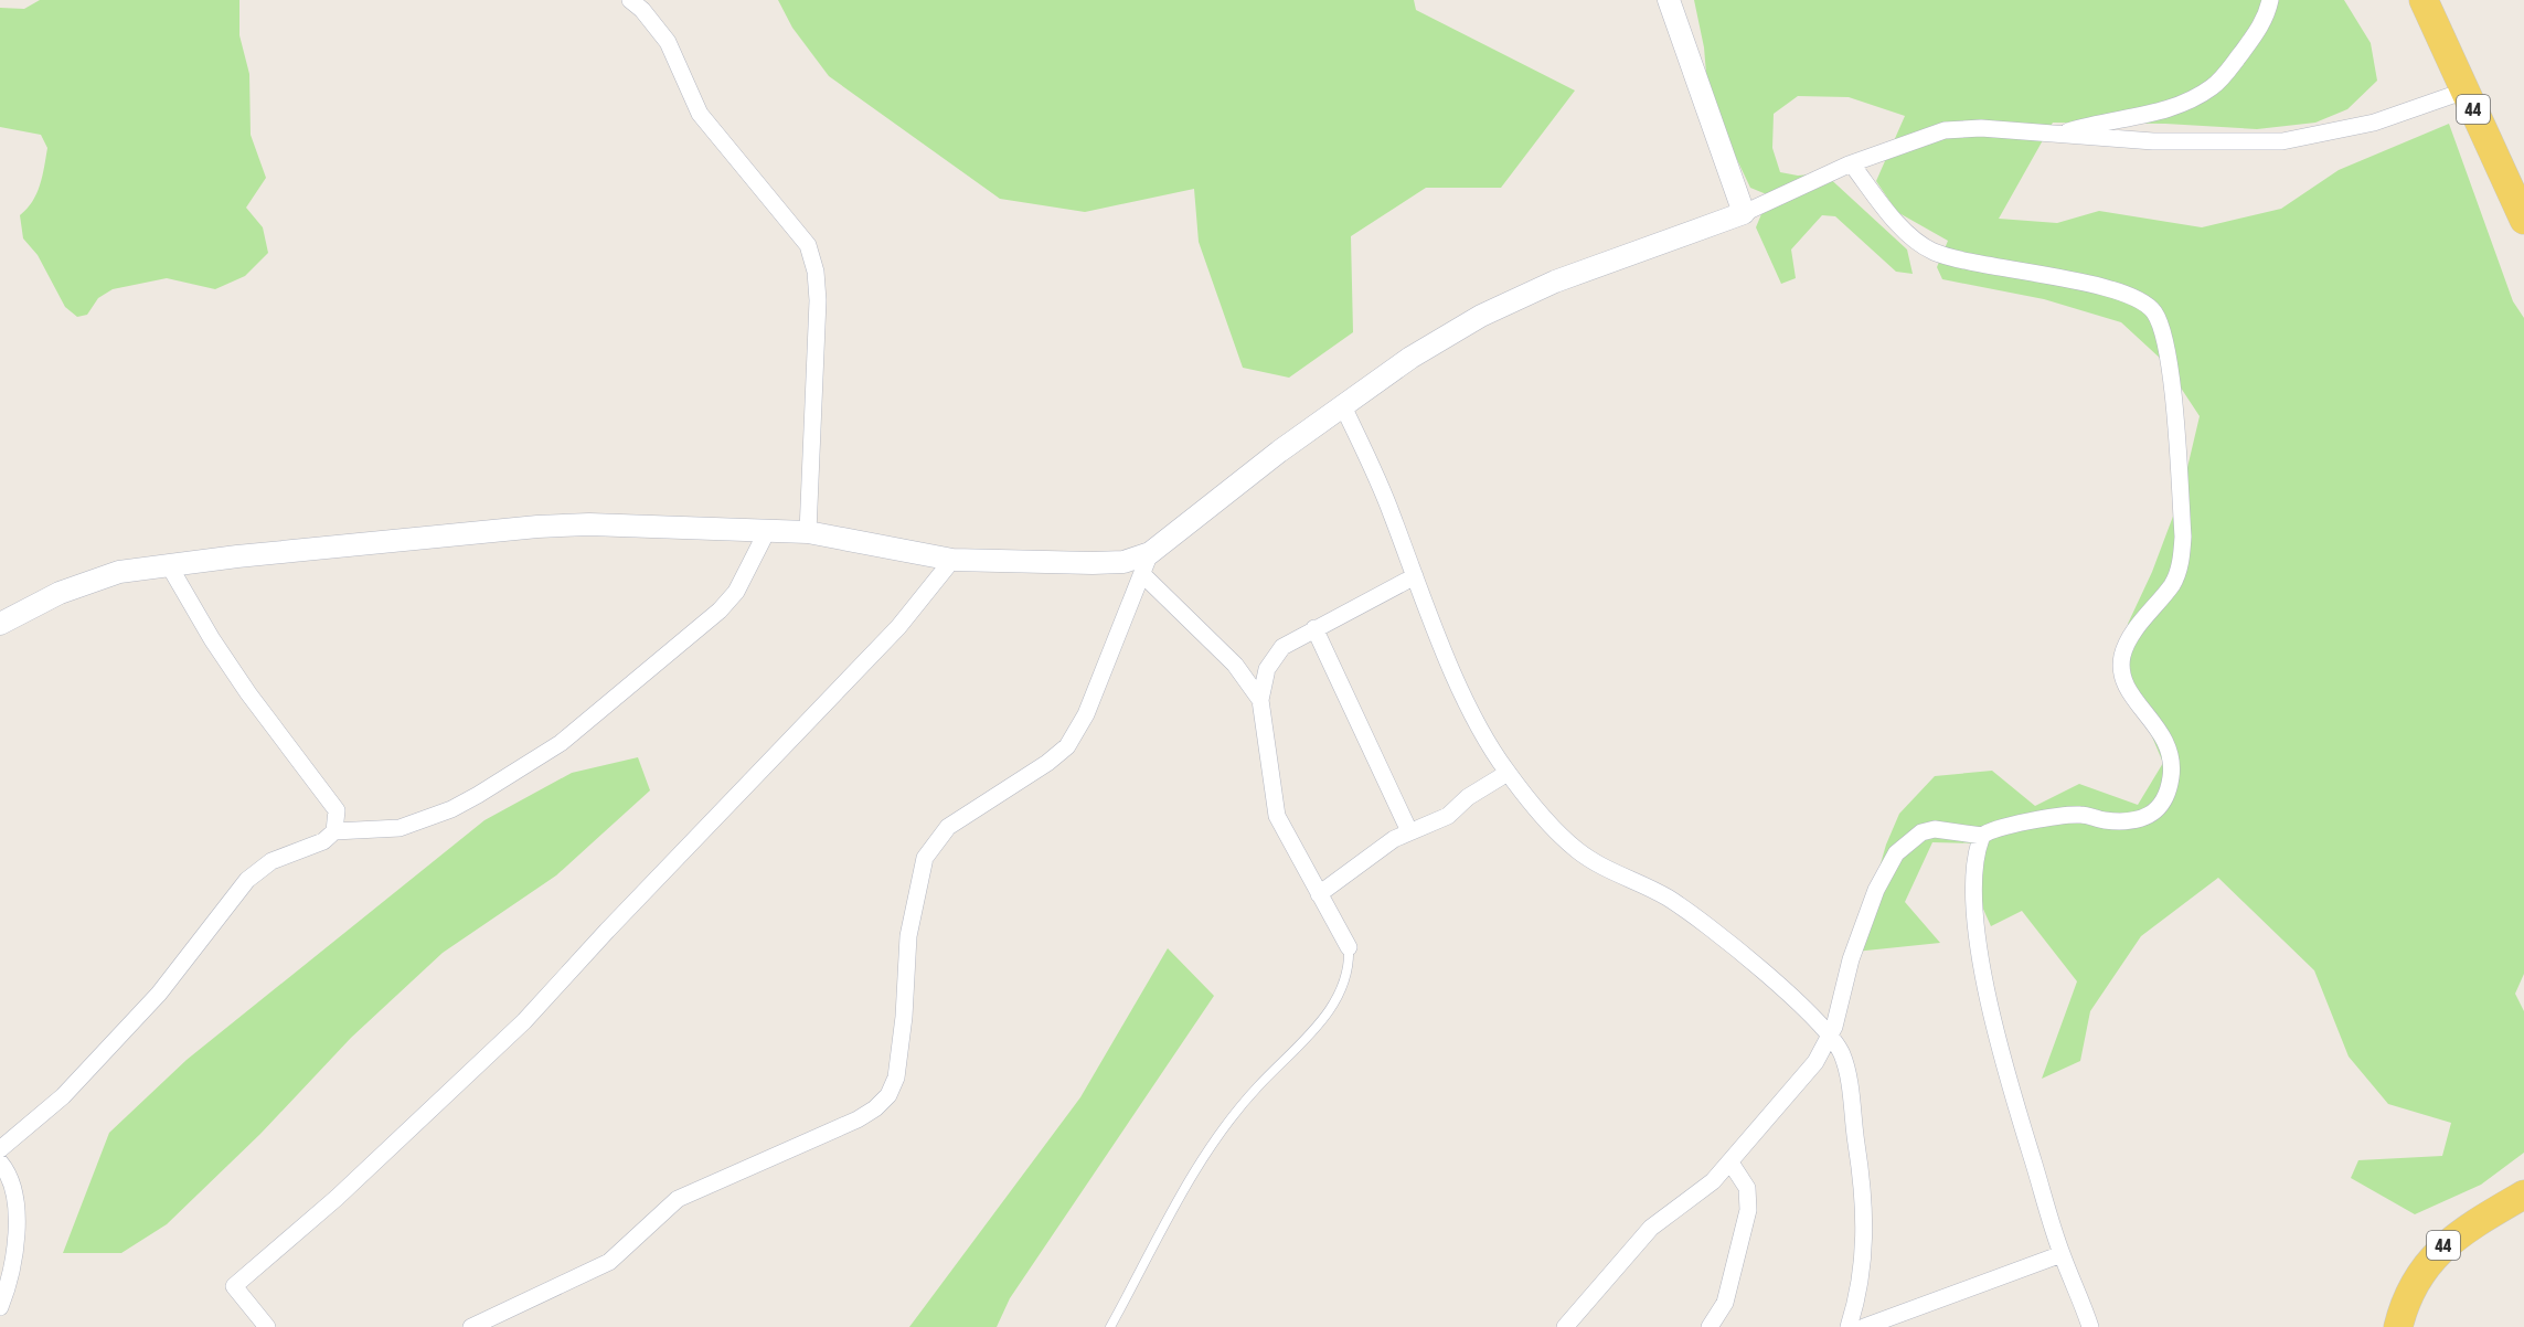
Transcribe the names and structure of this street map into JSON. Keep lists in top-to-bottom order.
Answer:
{
  "streets": {
    "main road": ["44"]
  }
}
